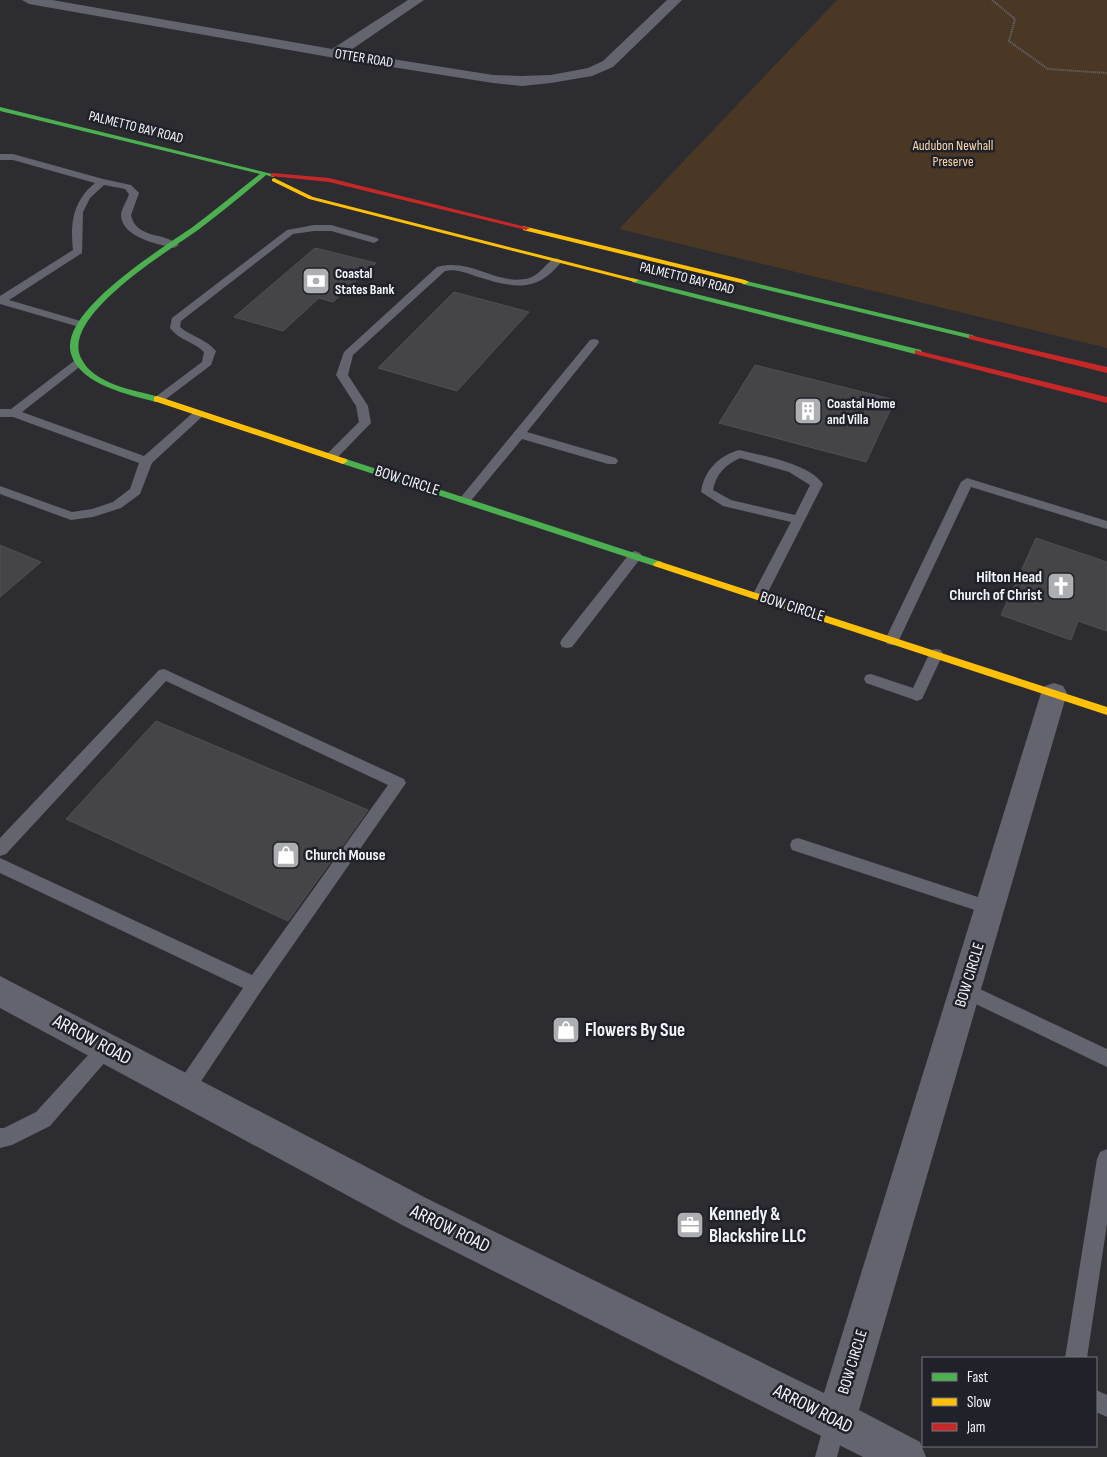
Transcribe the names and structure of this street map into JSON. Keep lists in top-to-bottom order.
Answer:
{
  "streets": {
    "main road": ["PALMETTO BAY ROAD", "BOW CIRCLE"],
    "street": ["OTTER ROAD", "ARROW ROAD"]
  },
  "crossings": [
    ["BOW CIRCLE", "ARROW ROAD"]
  ],
  "parks": ["Audubon Newhall Preserve"],
  "places": {
    "bank": ["Coastal States Bank"],
    "building": ["Coastal Home and Villa"],
    "church": ["Hilton Head Church of Christ"],
    "shop": ["Church Mouse", "Flowers By Sue"],
    "office": ["Kennedy & Blackshire LLC"]
  },
  "legend": ["Fast", "Slow", "Jam"]
}
